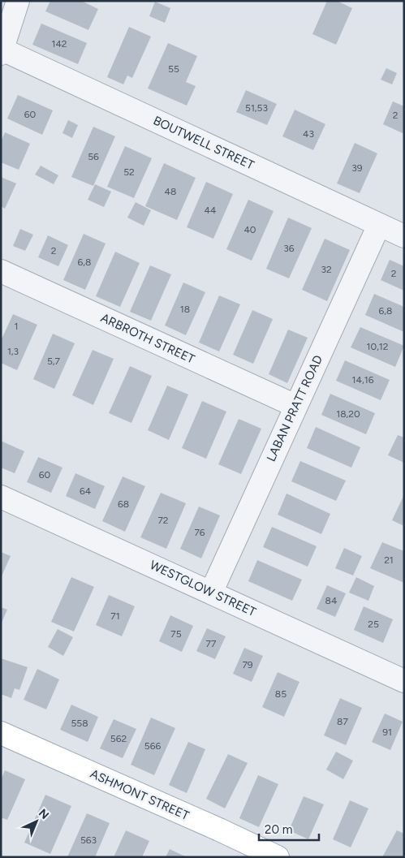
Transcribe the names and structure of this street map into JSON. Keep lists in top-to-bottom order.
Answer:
{
  "streets": {
    "main road": ["ASHMONT STREET"],
    "street": [
      "BOUTWELL STREET",
      "ARBROTH STREET",
      "LABAN PRATT ROAD",
      "WESTGLOW STREET"
    ]
  },
  "crossings": [
    ["BOUTWELL STREET", "LABAN PRATT ROAD"],
    ["ARBROTH STREET", "LABAN PRATT ROAD"],
    ["LABAN PRATT ROAD", "WESTGLOW STREET"]
  ],
  "house_numbers": [
    "142",
    "55",
    "51,53",
    "60",
    "2",
    "43",
    "56",
    "39",
    "52",
    "48",
    "44",
    "40",
    "36",
    "2",
    "6,8",
    "32",
    "2",
    "18",
    "6,8",
    "1",
    "10,12",
    "1,3",
    "5,7",
    "14,16",
    "18,20",
    "60",
    "64",
    "68",
    "72",
    "76",
    "21",
    "84",
    "71",
    "25",
    "75",
    "77",
    "79",
    "85",
    "87",
    "558",
    "91",
    "562",
    "566",
    "563"
  ],
  "scale_bar": "20 m",
  "north": "top right"
}
